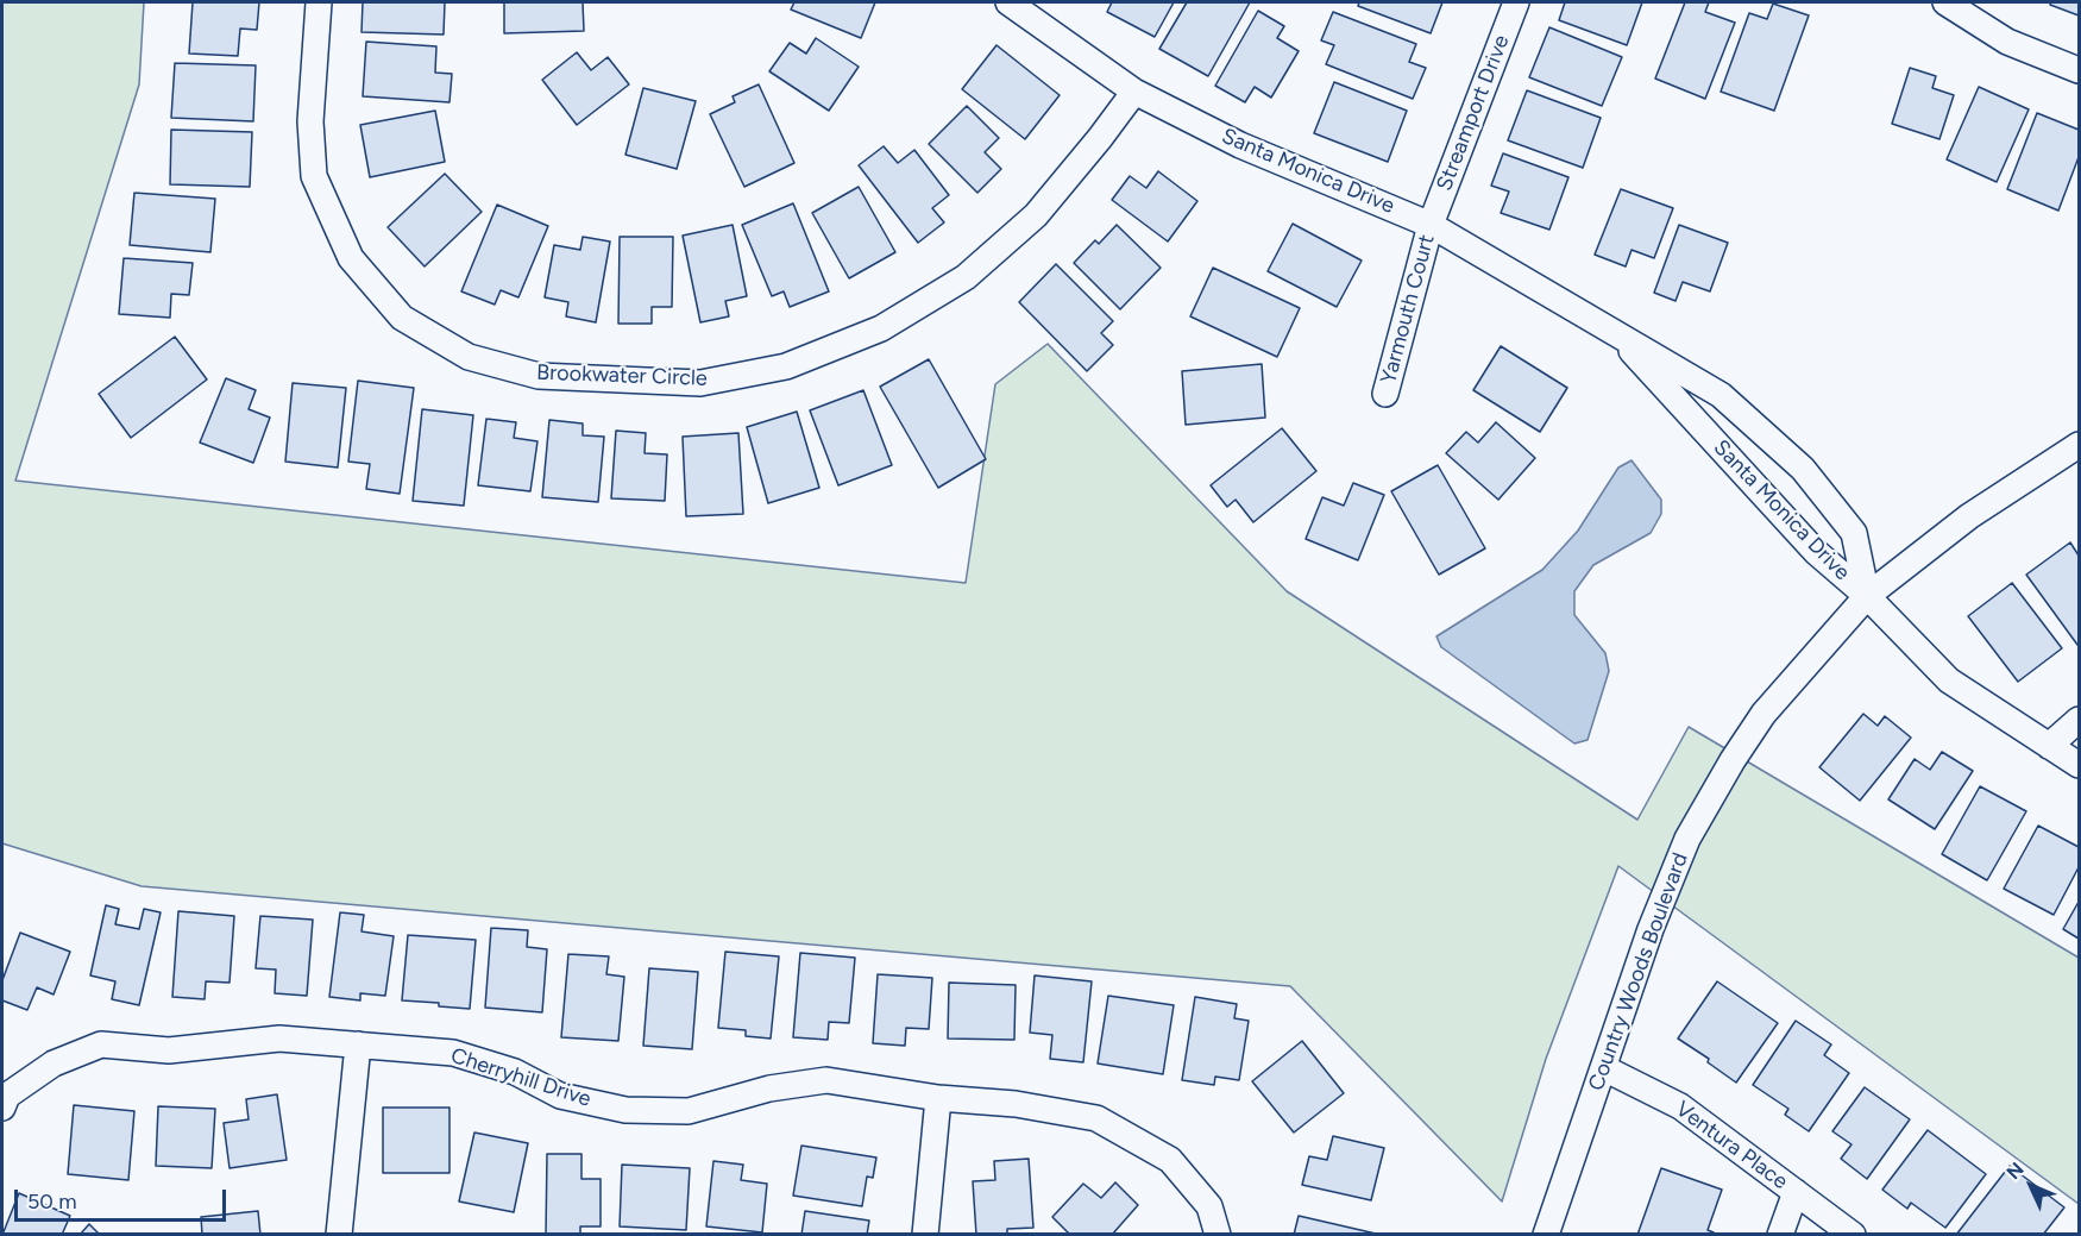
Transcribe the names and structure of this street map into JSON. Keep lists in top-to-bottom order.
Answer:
{
  "streets": {
    "street": [
      "Streamport Drive",
      "Santa Monica Drive",
      "Yarmouth Court",
      "Brookwater Circle",
      "Country Woods Boulevard",
      "Cherryhill Drive",
      "Ventura Place"
    ]
  },
  "crossings": [
    ["Streamport Drive", "Santa Monica Drive"],
    ["Streamport Drive", "Yarmouth Court"],
    ["Santa Monica Drive", "Yarmouth Court"],
    ["Santa Monica Drive", "Brookwater Circle"],
    ["Santa Monica Drive", "Country Woods Boulevard"],
    ["Country Woods Boulevard", "Ventura Place"]
  ],
  "scale_bar": "50 m",
  "north": "top left"
}
